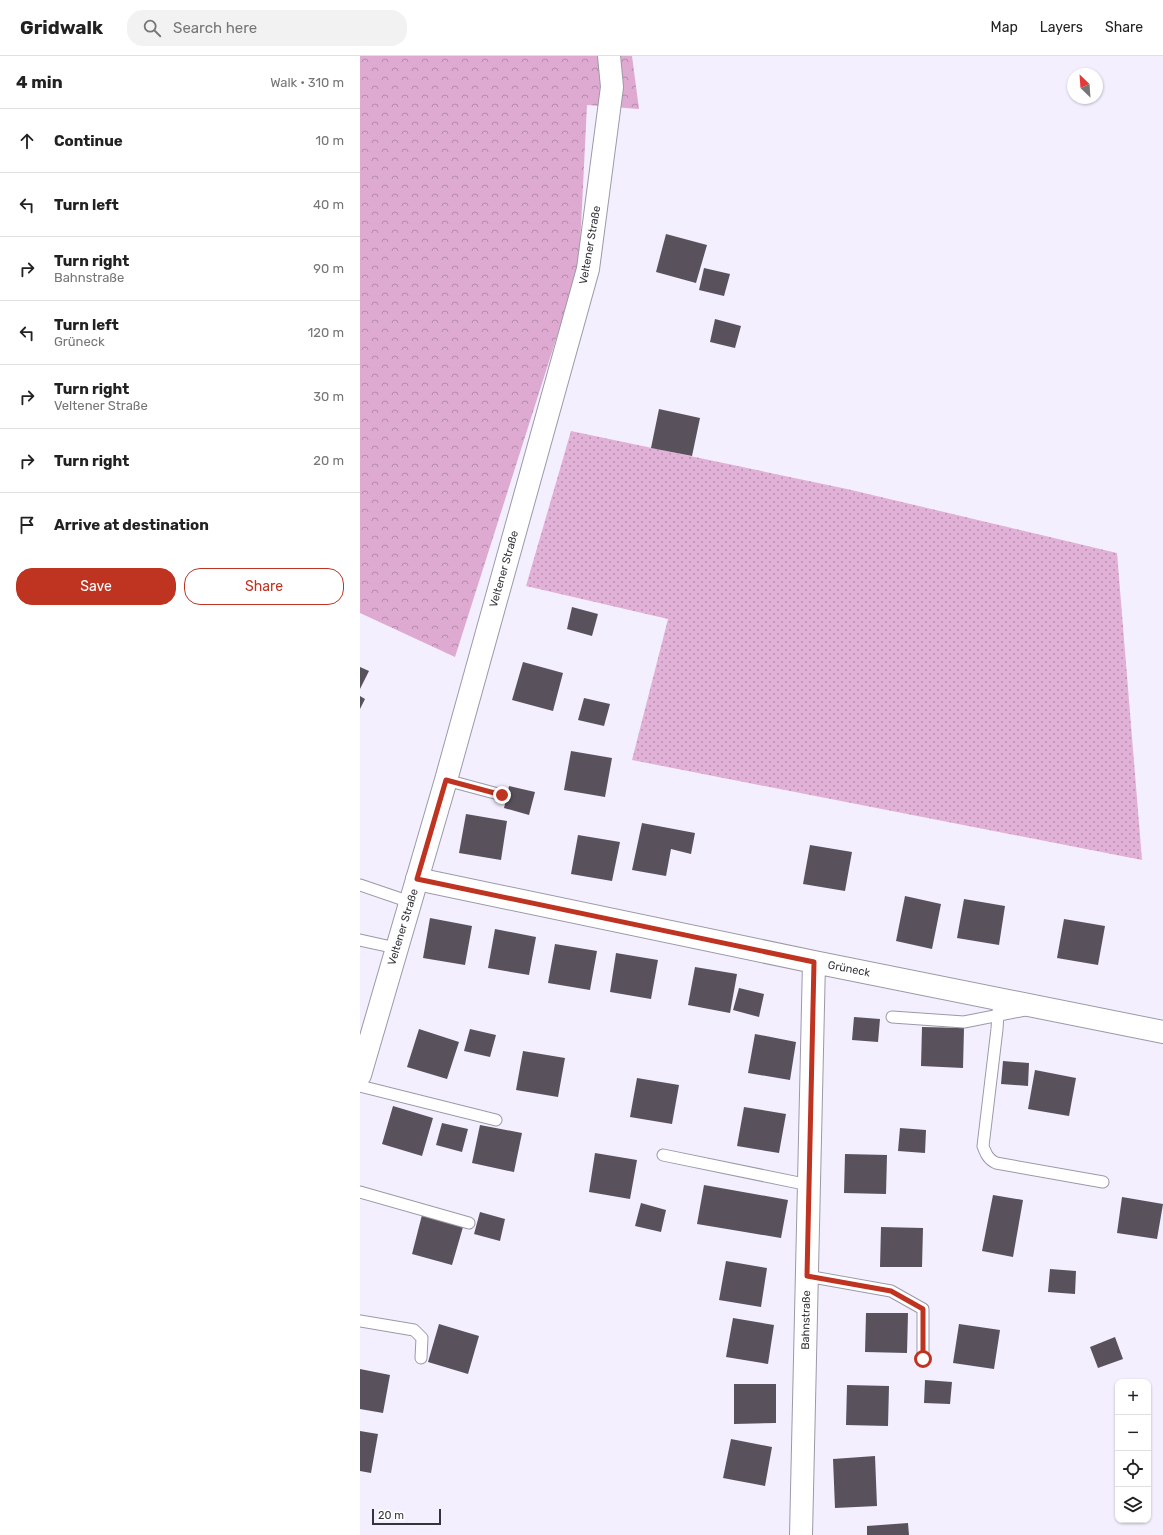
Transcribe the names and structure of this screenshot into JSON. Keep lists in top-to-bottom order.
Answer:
{
  "streets": {
    "street": ["Veltener Straße", "Grüneck", "Bahnstraße"]
  },
  "crossings": [
    ["Veltener Straße", "Grüneck"],
    ["Grüneck", "Bahnstraße"]
  ],
  "scale_bar": "20 m",
  "north": "top left",
  "page": {
    "header": "Gridwalk",
    "search": "Search here",
    "nav": ["Map", "Layers", "Share"],
    "heading": ["4 min", "Walk · 310 m"],
    "list": [
      ["Continue", "10 m"],
      ["Turn left", "40 m"],
      ["Turn right", "Bahnstraße", "90 m"],
      ["Turn left", "Grüneck", "120 m"],
      ["Turn right", "Veltener Straße", "30 m"],
      ["Turn right", "20 m"],
      "Arrive at destination"
    ],
    "buttons": ["Save", "Share"],
    "map_buttons": ["+", "−"],
    "scale": "20 m"
  }
}
